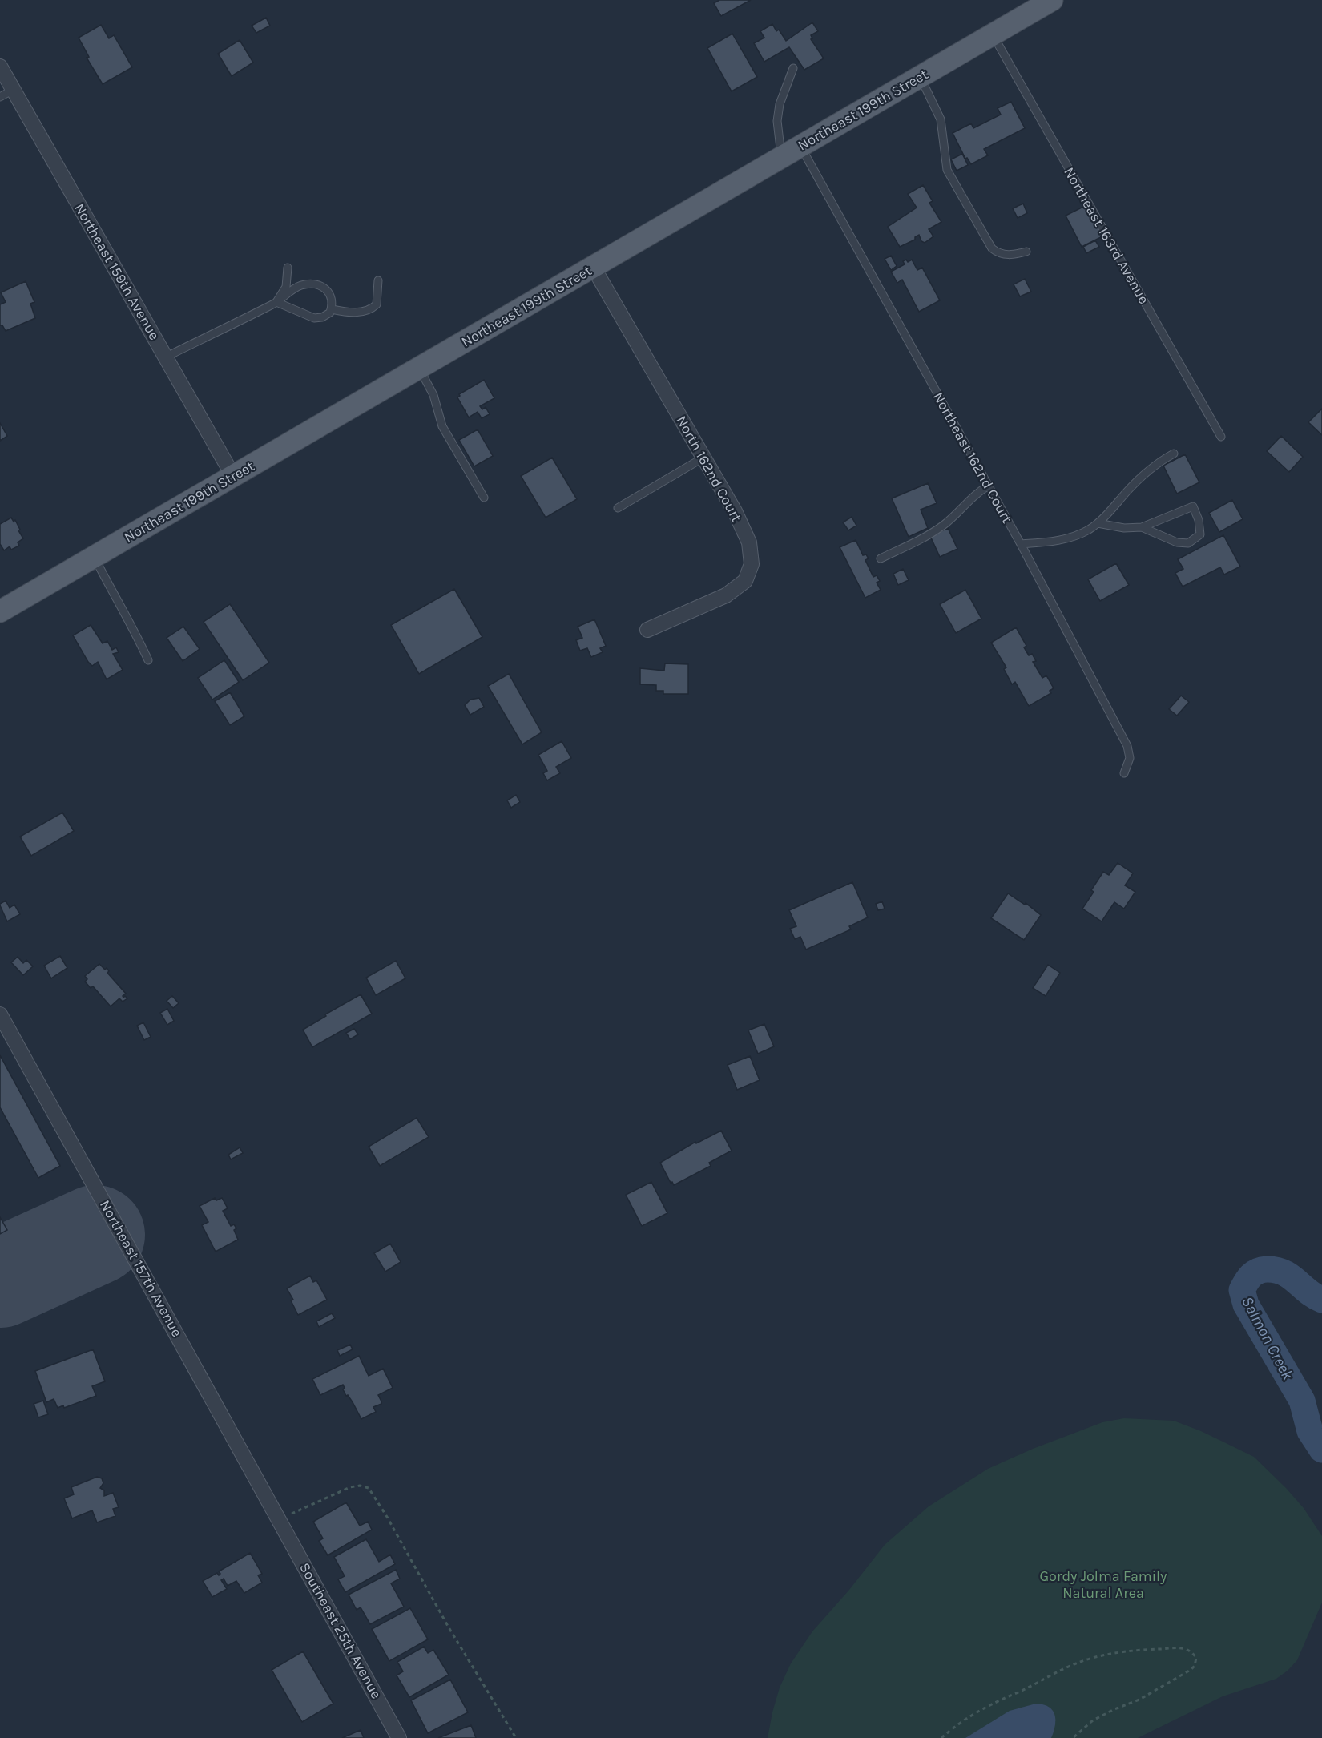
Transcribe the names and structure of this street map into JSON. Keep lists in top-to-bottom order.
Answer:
{
  "streets": {
    "main road": ["Northeast 199th Street"],
    "street": [
      "Northeast 159th Avenue",
      "North 162nd Court",
      "Northeast 157th Avenue",
      "Southeast 25th Avenue"
    ],
    "lane": ["Northeast 163rd Avenue", "Northeast 162nd Court"]
  },
  "crossings": [
    ["Northeast 199th Street", "Northeast 163rd Avenue"],
    ["Northeast 199th Street", "Northeast 159th Avenue"],
    ["Northeast 199th Street", "Northeast 162nd Court"],
    ["Northeast 199th Street", "North 162nd Court"],
    ["Northeast 157th Avenue", "Southeast 25th Avenue"]
  ],
  "water": ["Salmon Creek"],
  "parks": ["Gordy Jolma Family Natural Area"]
}
